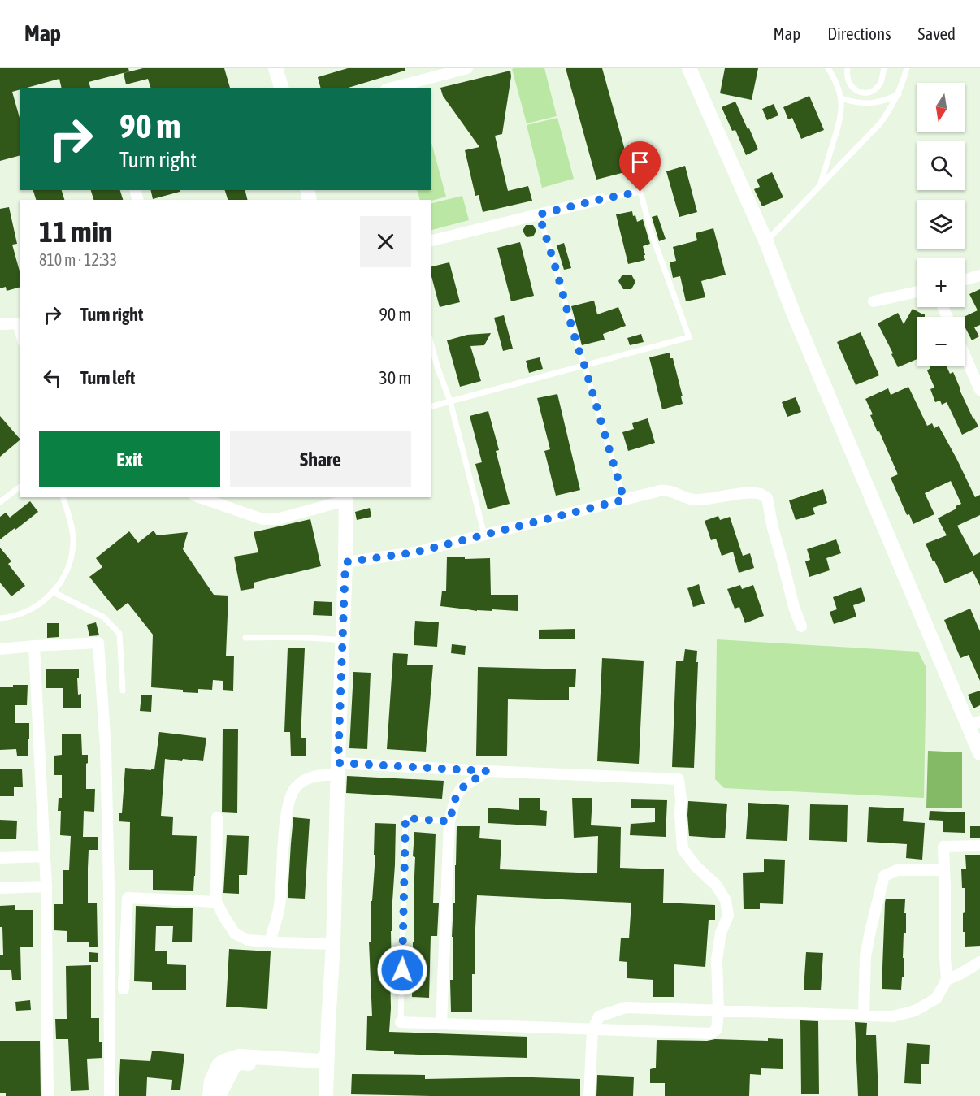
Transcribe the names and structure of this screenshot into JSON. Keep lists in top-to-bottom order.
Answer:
{
  "north": "bottom",
  "page": {
    "header": "Map",
    "nav": ["Map", "Directions", "Saved"],
    "map_buttons": ["+", "−"],
    "turn": ["90 m", "Turn right"],
    "heading": ["11 min", "810 m · 12:33"],
    "list": [
      {
        "name": "Turn right",
        "value": "90 m"
      },
      {
        "name": "Turn left",
        "value": "30 m"
      }
    ],
    "buttons": ["Exit", "Share"]
  }
}
